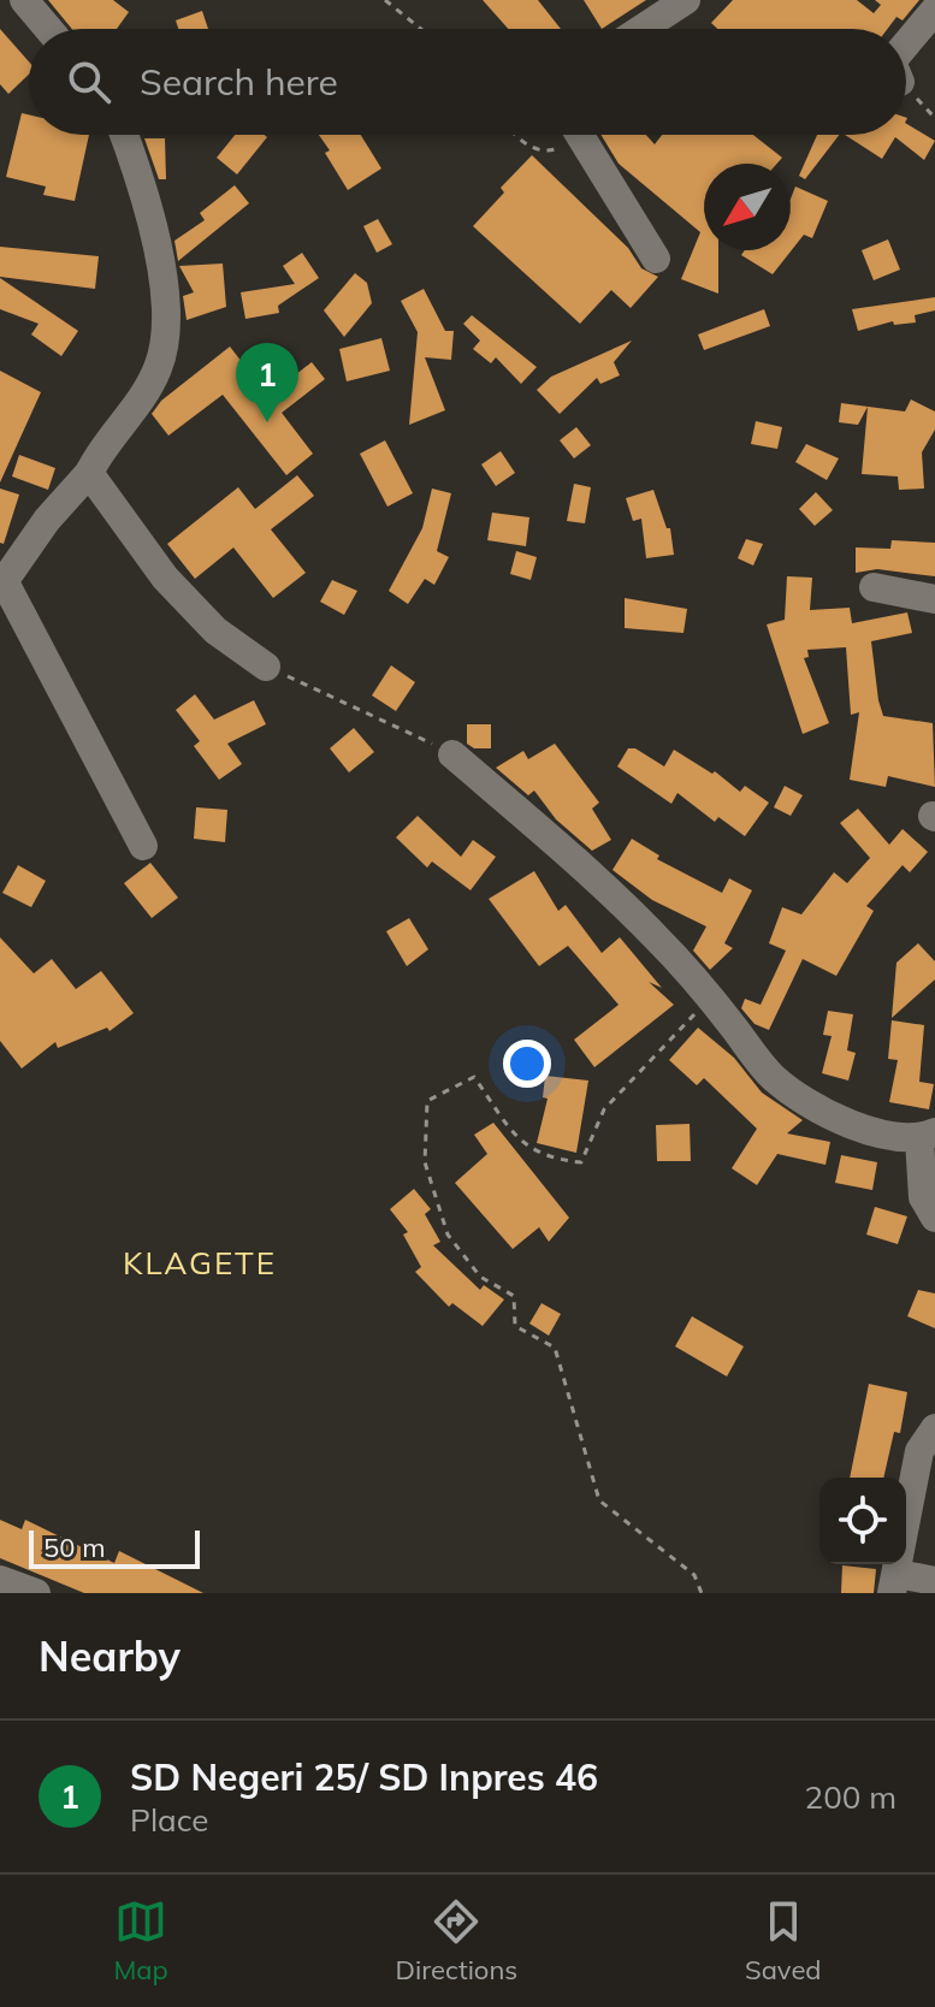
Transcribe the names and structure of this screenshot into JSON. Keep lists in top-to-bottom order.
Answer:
{
  "districts": ["KLAGETE"],
  "scale_bar": "50 m",
  "north": "bottom left",
  "page": {
    "search": "Search here",
    "pins": "1",
    "scale": "50 m",
    "heading": "Nearby",
    "list": [
      {
        "mark": "1",
        "name": "SD Negeri 25/ SD Inpres 46",
        "note": "Place",
        "value": "200 m"
      }
    ],
    "nav": ["Map", "Directions", "Saved"]
  }
}
